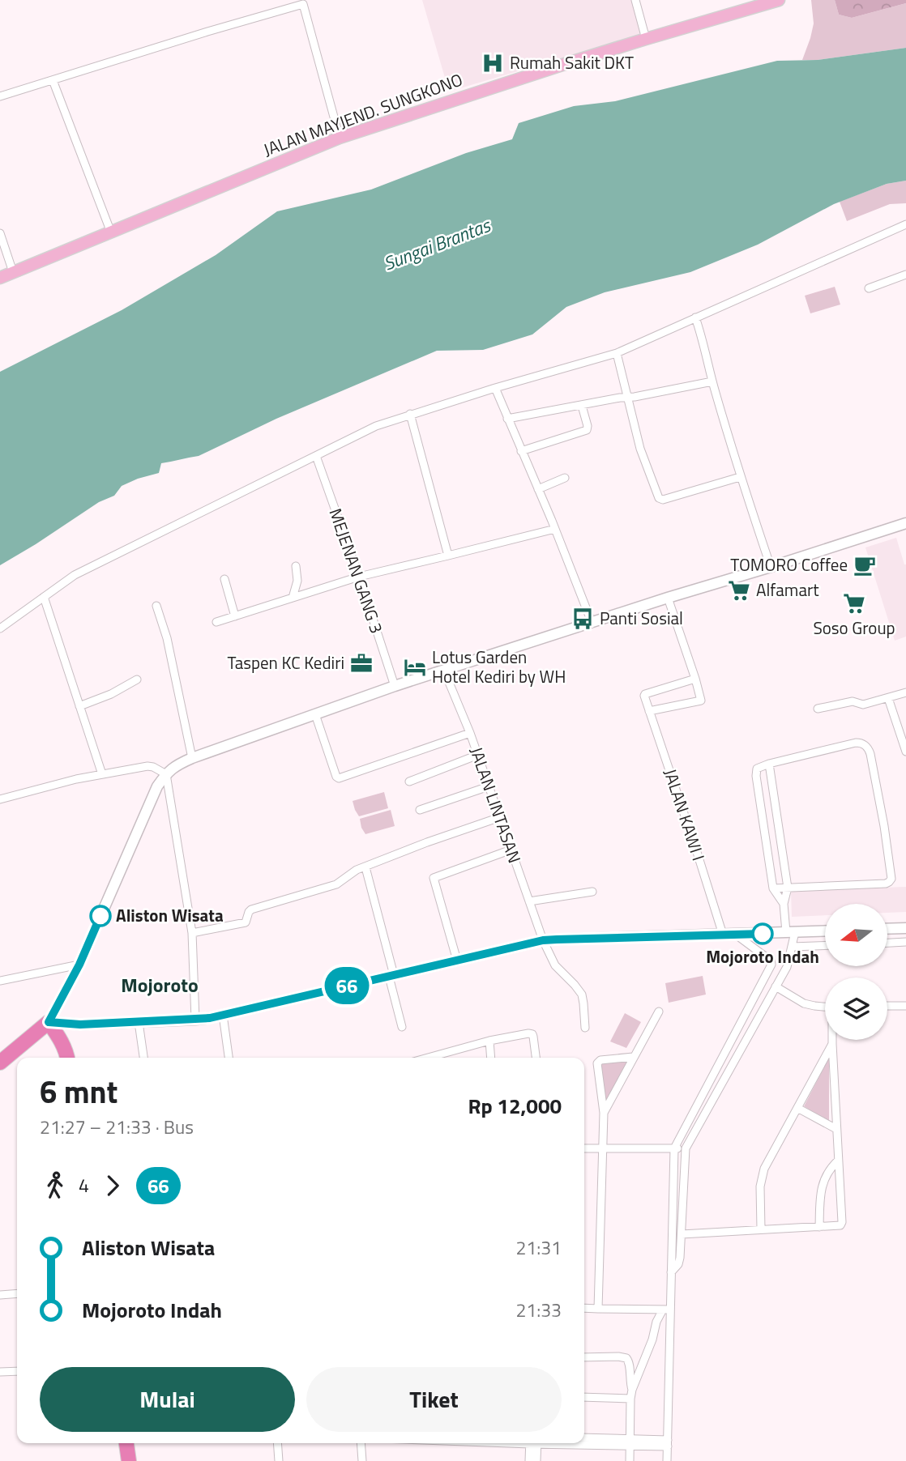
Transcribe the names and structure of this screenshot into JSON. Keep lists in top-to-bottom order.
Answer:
{
  "streets": {
    "main road": ["JALAN MAYJEND. SUNGKONO"],
    "street": ["MEJENAN GANG 3", "JALAN LINTASAN", "JALAN KAWI I"]
  },
  "districts": ["Mojoroto"],
  "water": ["Sungai Brantas"],
  "places": {
    "hospital": ["Rumah Sakit DKT"],
    "cafe": ["TOMORO Coffee"],
    "supermarket": ["Alfamart", "Soso Group"],
    "bus stop": ["Panti Sosial"],
    "office": ["Taspen KC Kediri"],
    "hotel": ["Lotus Garden Hotel Kediri by WH"],
    "other": ["Aliston Wisata", "Mojoroto Indah"]
  },
  "lines": ["bus line 66"],
  "north": "left",
  "page": {
    "on_map": "66",
    "heading": ["6 mnt", "21:27 – 21:33 · Bus", "Rp 12,000"],
    "legs": ["4", "66"],
    "list": [
      {
        "name": "Aliston Wisata",
        "value": "21:31"
      },
      {
        "name": "Mojoroto Indah",
        "value": "21:33"
      }
    ],
    "buttons": ["Mulai", "Tiket"]
  }
}
